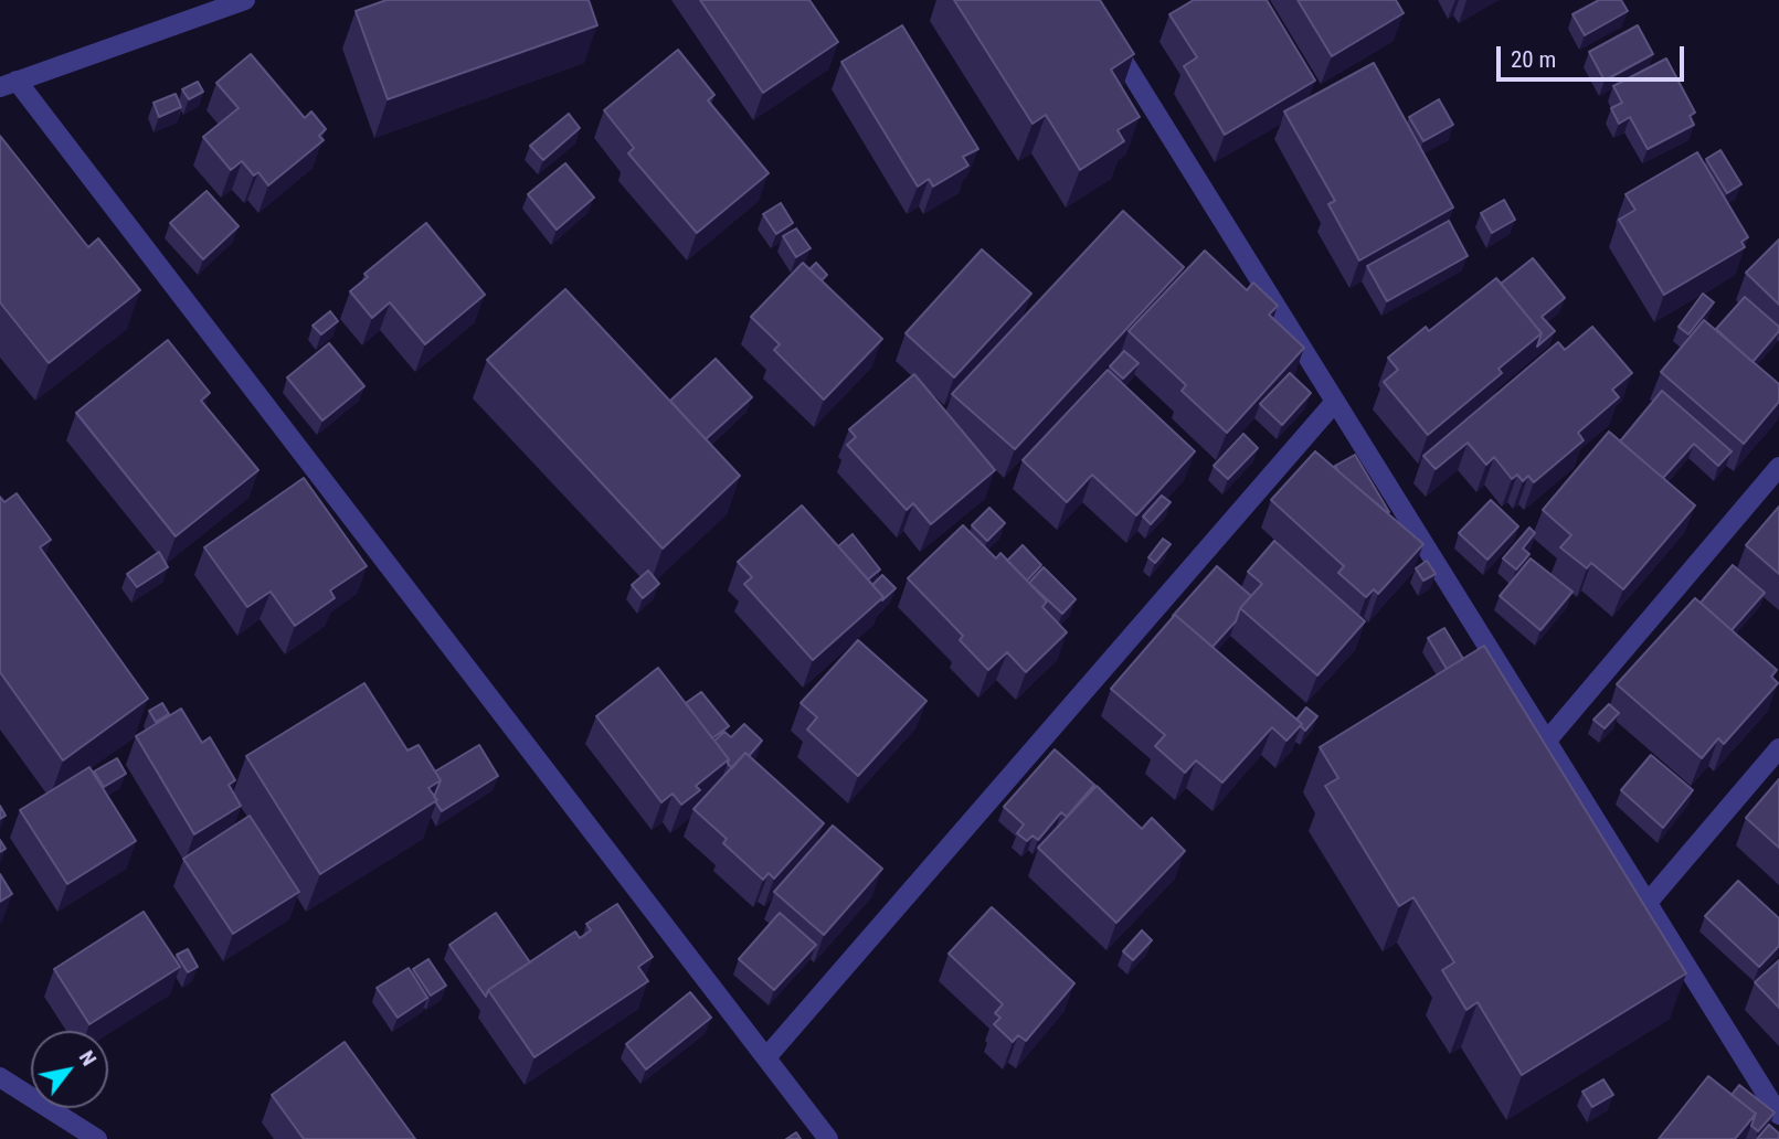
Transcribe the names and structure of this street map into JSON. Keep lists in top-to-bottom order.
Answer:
{
  "scale_bar": "20 m",
  "north": "top right"
}
